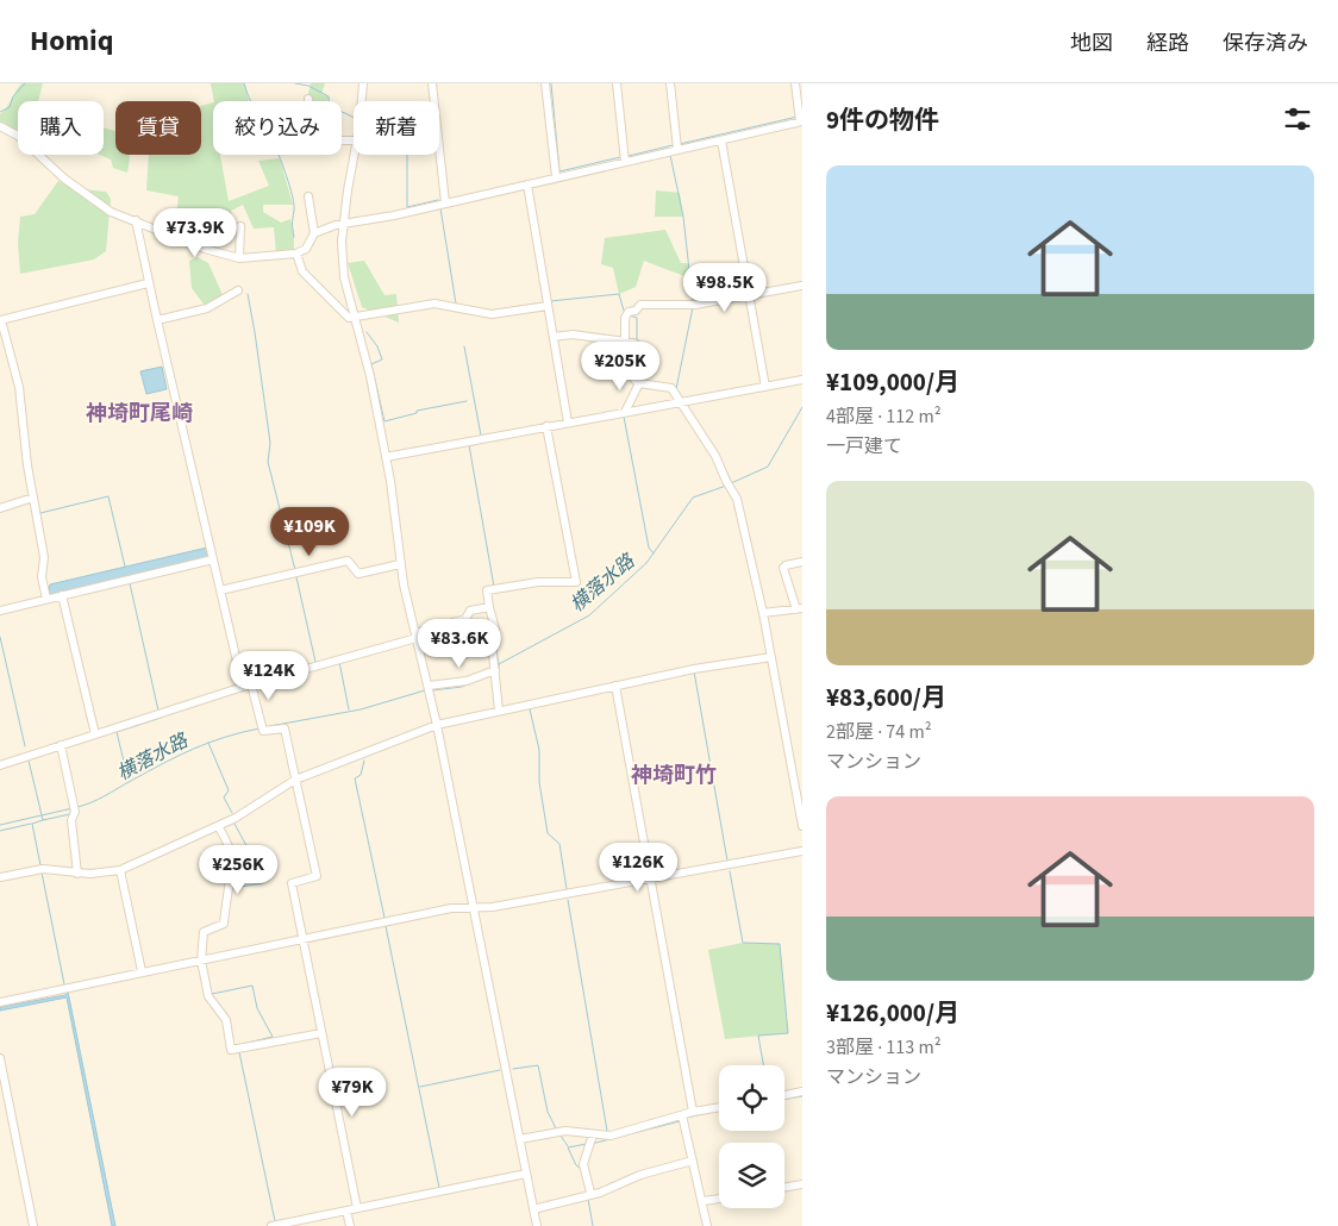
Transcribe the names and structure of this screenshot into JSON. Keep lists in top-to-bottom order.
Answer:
{
  "districts": ["神埼町尾崎", "神埼町竹"],
  "water": ["横落水路"],
  "page": {
    "header": "Homiq",
    "nav": ["地図", "経路", "保存済み"],
    "heading": "9件の物件",
    "chip": [
      "購入",
      "賃貸",
      "絞り込み",
      "新着"
    ],
    "list": [
      {
        "name": "¥109,000/月",
        "note": "4部屋 · 112 m² · 一戸建て"
      },
      {
        "name": "¥83,600/月",
        "note": "2部屋 · 74 m² · マンション"
      },
      {
        "name": "¥126,000/月",
        "note": "3部屋 · 113 m² · マンション"
      }
    ],
    "price": [
      "¥73.9K",
      "¥98.5K",
      "¥205K",
      "¥109K",
      "¥83.6K",
      "¥124K",
      "¥126K",
      "¥256K",
      "¥79K"
    ]
  }
}
